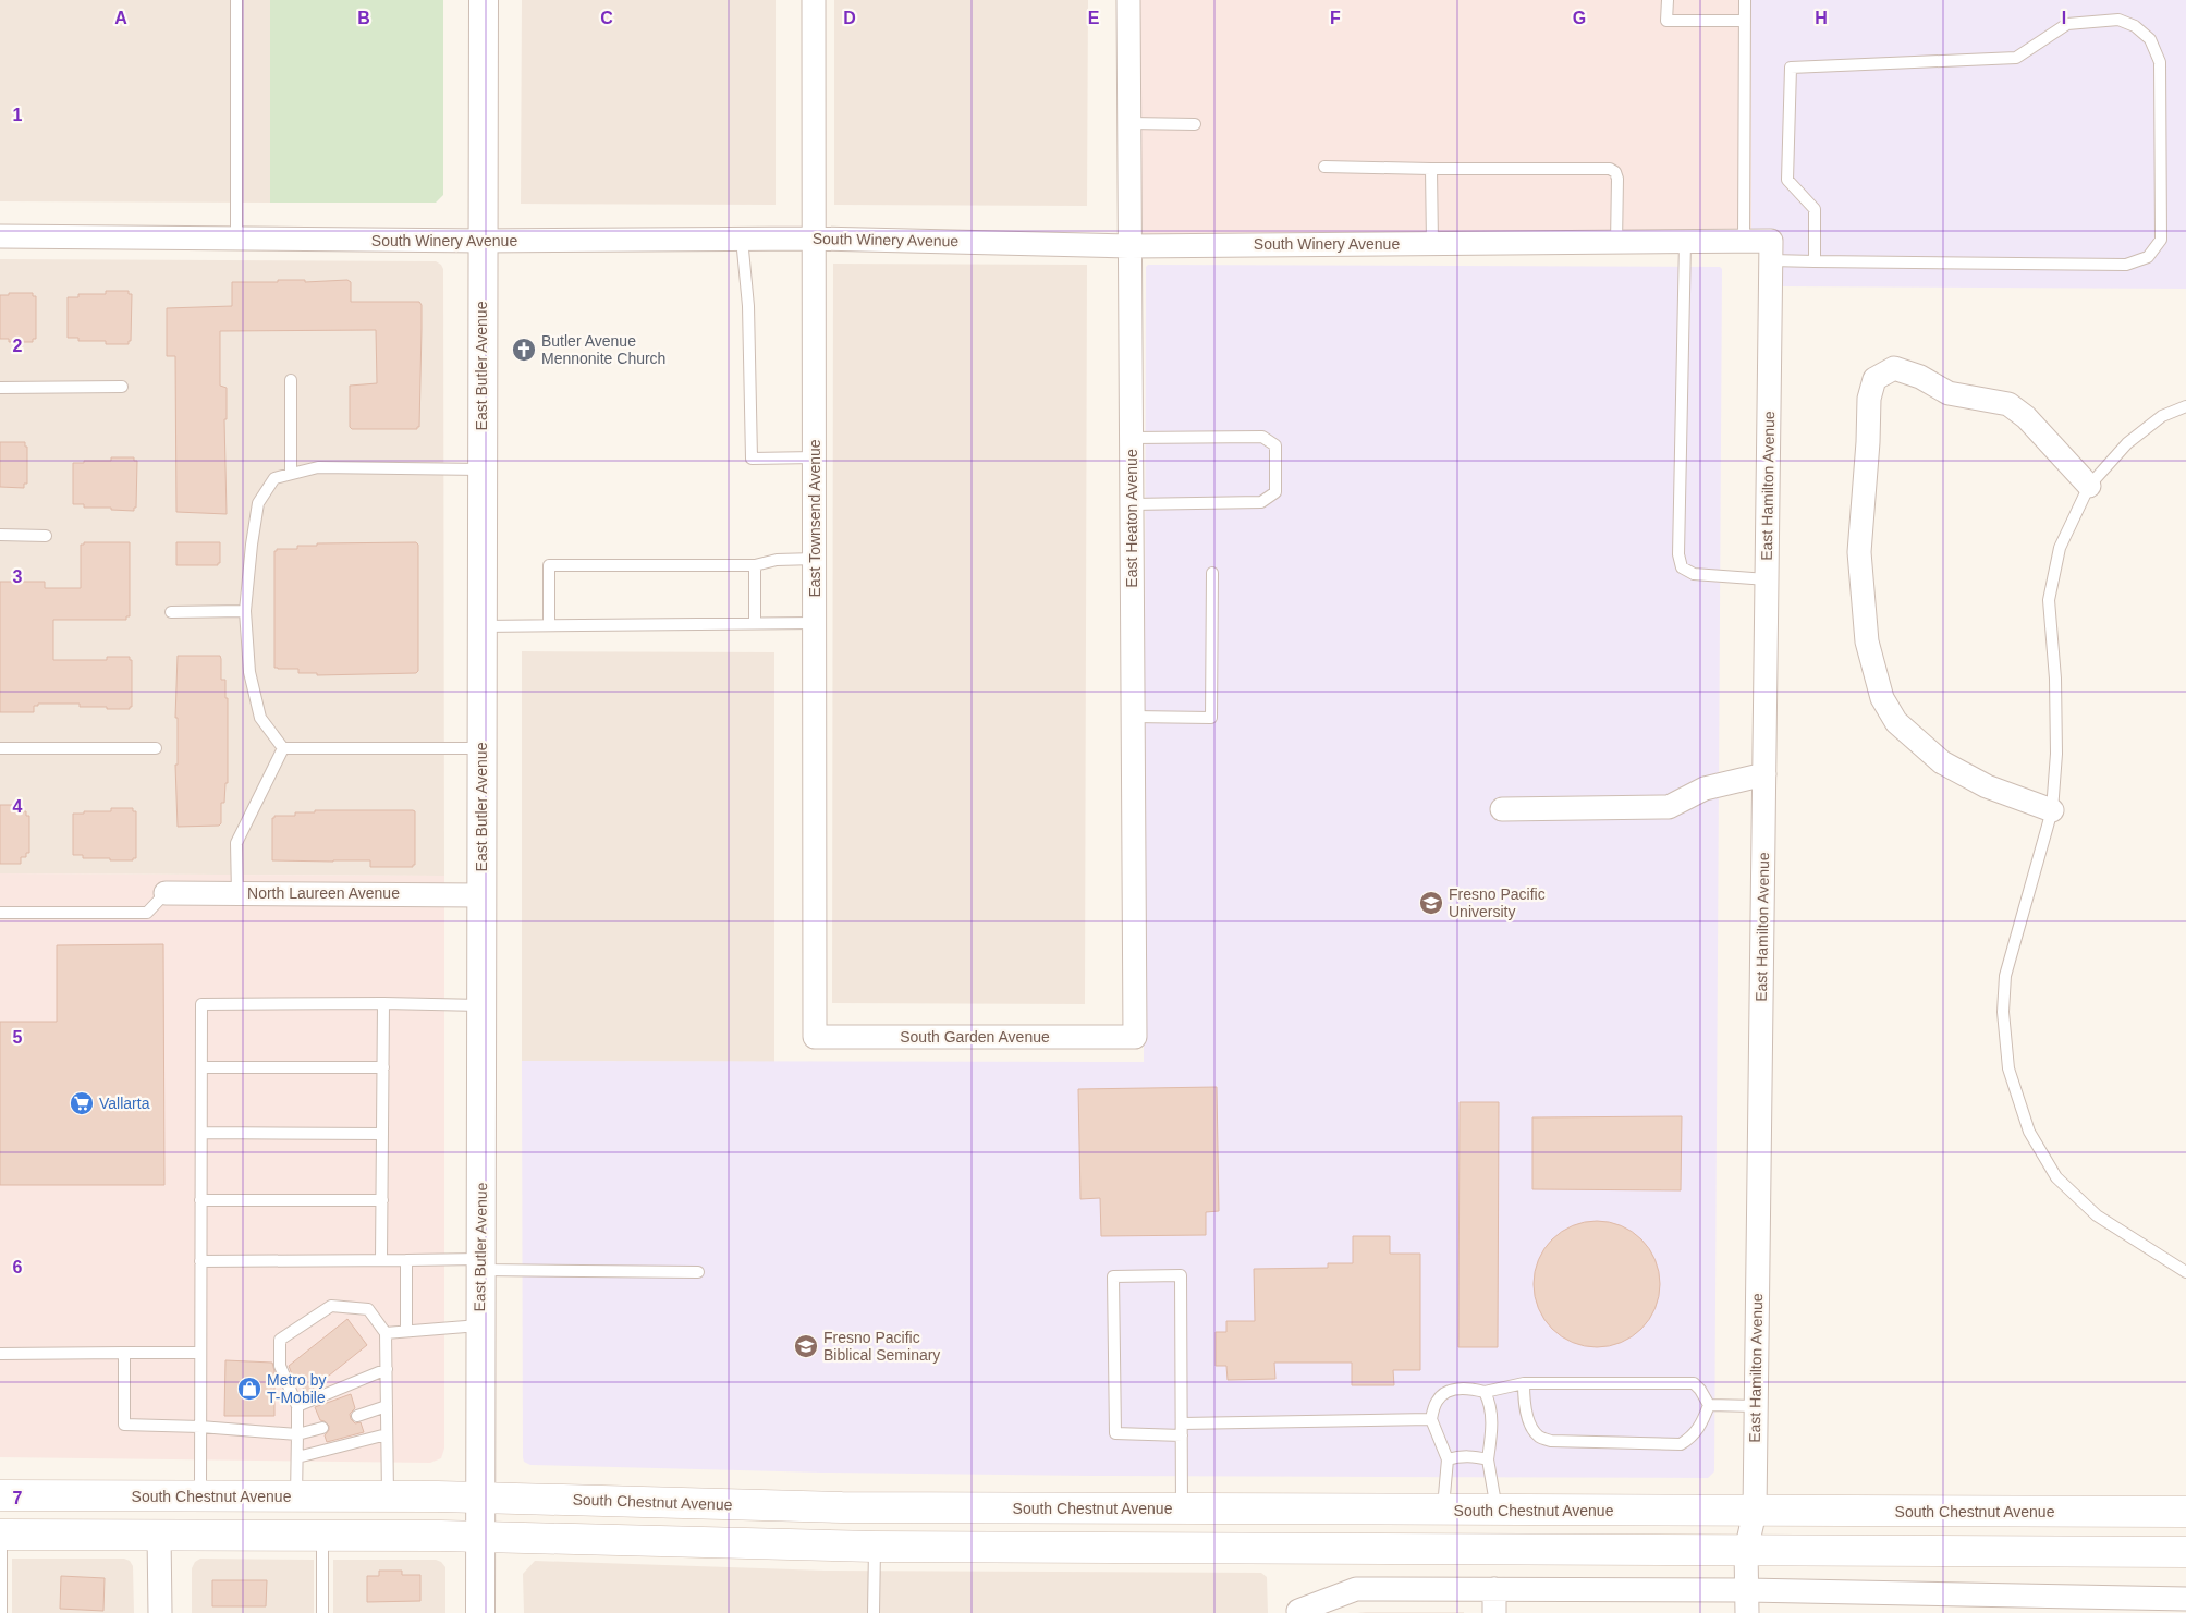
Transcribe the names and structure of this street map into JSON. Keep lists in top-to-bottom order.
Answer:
{
  "streets": {
    "main road": ["South Chestnut Avenue"],
    "street": [
      "South Winery Avenue",
      "East Butler Avenue",
      "East Hamilton Avenue",
      "East Townsend Avenue",
      "East Heaton Avenue",
      "North Laureen Avenue",
      "South Garden Avenue"
    ]
  },
  "crossings": [
    ["South Winery Avenue", "East Butler Avenue"],
    ["South Winery Avenue", "East Hamilton Avenue"],
    ["South Winery Avenue", "East Townsend Avenue"],
    ["South Winery Avenue", "East Heaton Avenue"],
    ["East Butler Avenue", "North Laureen Avenue"],
    ["East Butler Avenue", "South Chestnut Avenue"],
    ["East Hamilton Avenue", "South Chestnut Avenue"],
    ["East Townsend Avenue", "South Garden Avenue"],
    ["East Heaton Avenue", "South Garden Avenue"]
  ],
  "places": {
    "church": ["Butler Avenue Mennonite Church"],
    "school or university": ["Fresno Pacific University", "Fresno Pacific Biblical Seminary"],
    "supermarket": ["Vallarta"],
    "shop": ["Metro by T-Mobile"]
  },
  "grid": {
    "columns": [
      "A",
      "B",
      "C",
      "D",
      "E",
      "F",
      "G",
      "H",
      "I"
    ],
    "rows": [
      "1",
      "2",
      "3",
      "4",
      "5",
      "6",
      "7"
    ]
  }
}
